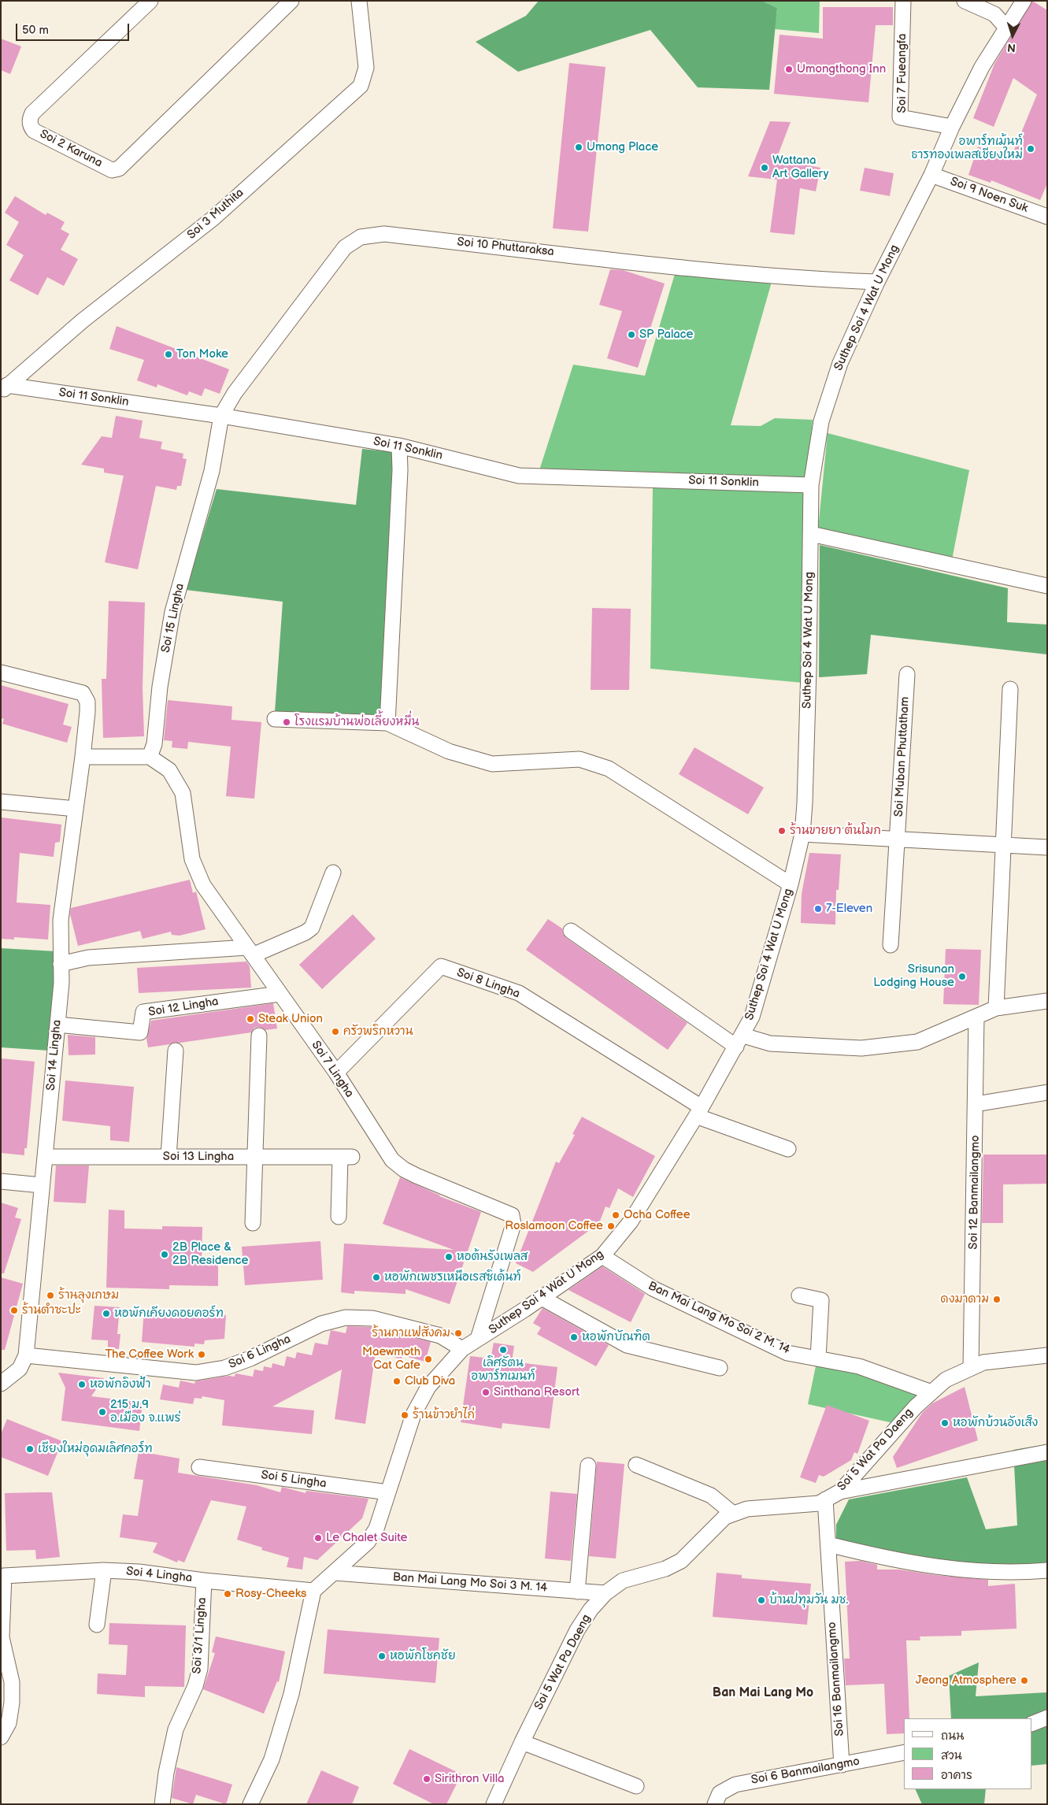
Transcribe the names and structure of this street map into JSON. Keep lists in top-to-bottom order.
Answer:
{
  "streets": {
    "street": [
      "Soi 7 Fueangfa",
      "Soi 2 Karuna",
      "Soi 9 Noen Suk",
      "Soi 3 Muthita",
      "Soi 10 Phuttaraksa",
      "Suthep Soi 4 Wat U Mong",
      "Soi 11 Sonklin",
      "Soi 15 Lingha",
      "Soi Muban Phuttatham",
      "Soi 8 Lingha",
      "Soi 12 Lingha",
      "Soi 14 Lingha",
      "Soi 7 Lingha",
      "Soi 13 Lingha",
      "Soi 12 Banmailangmo",
      "Ban Mai Lang Mo Soi 2 M. 14",
      "Soi 6 Lingha",
      "Soi 5 Wat Pa Daeng",
      "Soi 5 Lingha",
      "Soi 4 Lingha",
      "Ban Mai Lang Mo Soi 3 M. 14",
      "Soi 3/1 Lingha",
      "Soi 16 Banmailangmo",
      "Soi 6 Banmailangmo"
    ]
  },
  "crossings": [
    ["Soi 7 Fueangfa", "Suthep Soi 4 Wat U Mong"],
    ["Soi 9 Noen Suk", "Suthep Soi 4 Wat U Mong"],
    ["Soi 3 Muthita", "Soi 11 Sonklin"],
    ["Soi 10 Phuttaraksa", "Suthep Soi 4 Wat U Mong"],
    ["Soi 10 Phuttaraksa", "Soi 11 Sonklin"],
    ["Soi 10 Phuttaraksa", "Soi 15 Lingha"],
    ["Suthep Soi 4 Wat U Mong", "Soi 11 Sonklin"],
    ["Suthep Soi 4 Wat U Mong", "Soi 8 Lingha"],
    ["Suthep Soi 4 Wat U Mong", "Soi 7 Lingha"],
    ["Suthep Soi 4 Wat U Mong", "Ban Mai Lang Mo Soi 2 M. 14"],
    ["Suthep Soi 4 Wat U Mong", "Soi 6 Lingha"],
    ["Suthep Soi 4 Wat U Mong", "Soi 5 Lingha"],
    ["Suthep Soi 4 Wat U Mong", "Soi 4 Lingha"],
    ["Suthep Soi 4 Wat U Mong", "Ban Mai Lang Mo Soi 3 M. 14"],
    ["Soi 11 Sonklin", "Soi 15 Lingha"],
    ["Soi 15 Lingha", "Soi 7 Lingha"],
    ["Soi 8 Lingha", "Soi 7 Lingha"],
    ["Soi 12 Lingha", "Soi 14 Lingha"],
    ["Soi 12 Lingha", "Soi 7 Lingha"],
    ["Soi 14 Lingha", "Soi 13 Lingha"],
    ["Soi 14 Lingha", "Soi 6 Lingha"],
    ["Soi 12 Banmailangmo", "Soi 5 Wat Pa Daeng"],
    ["Ban Mai Lang Mo Soi 2 M. 14", "Soi 5 Wat Pa Daeng"],
    ["Soi 5 Wat Pa Daeng", "Ban Mai Lang Mo Soi 3 M. 14"],
    ["Soi 5 Wat Pa Daeng", "Soi 16 Banmailangmo"],
    ["Soi 4 Lingha", "Soi 3/1 Lingha"],
    ["Soi 16 Banmailangmo", "Soi 6 Banmailangmo"]
  ],
  "districts": ["Ban Mai Lang Mo"],
  "places": [
    "Umongthong Inn",
    "Umong Place",
    "อพาร์ทเม้นท์ ธารทองเพลสเชียงใหม่",
    "Wattana Art Gallery",
    "SP Palace",
    "Ton Moke",
    "โรงแรมบ้านพ่อเลี้ยงหมื่น",
    "ร้านขายยา ต้นโมก",
    "7-Eleven",
    "Srisunan Lodging House",
    "Steak Union",
    "ครัวพริกหวาน",
    "Ocha Coffee",
    "Roslamoon Coffee",
    "2B Place & 2B Residence",
    "หอต้นรังเพลส",
    "หอพักเพชรเหนือเรสซิเด้นท์",
    "ร้านลุงเกษม",
    "ดงมาดาม",
    "ร้านตำซะปะ",
    "หอพักเคียงดอยคอร์ท",
    "ร้านกาแฟสังคม",
    "หอพักบัณฑิต",
    "เลิศรัตน อพาร์ทเมนท์",
    "The Coffee Work",
    "Maewmoth Cat Cafe",
    "Club Diva",
    "หอพักอิงฟ้า",
    "Sinthana Resort",
    "215 ม.9 อ.เมือง จ.แพร่",
    "ร้านข้าวยำไก่",
    "หอพักบ้วนอังเส็ง",
    "เชียงใหม่อุดมเลิศคอร์ท",
    "Le Chalet Suite",
    "Rosy-Cheeks",
    "บ้านปทุมวัน มช.",
    "หอพักโชคชัย",
    "Jeong Atmosphere",
    "Sirithron Villa"
  ],
  "legend": ["ถนน", "สวน", "อาคาร"],
  "scale_bar": "50 m",
  "north": "bottom"
}
